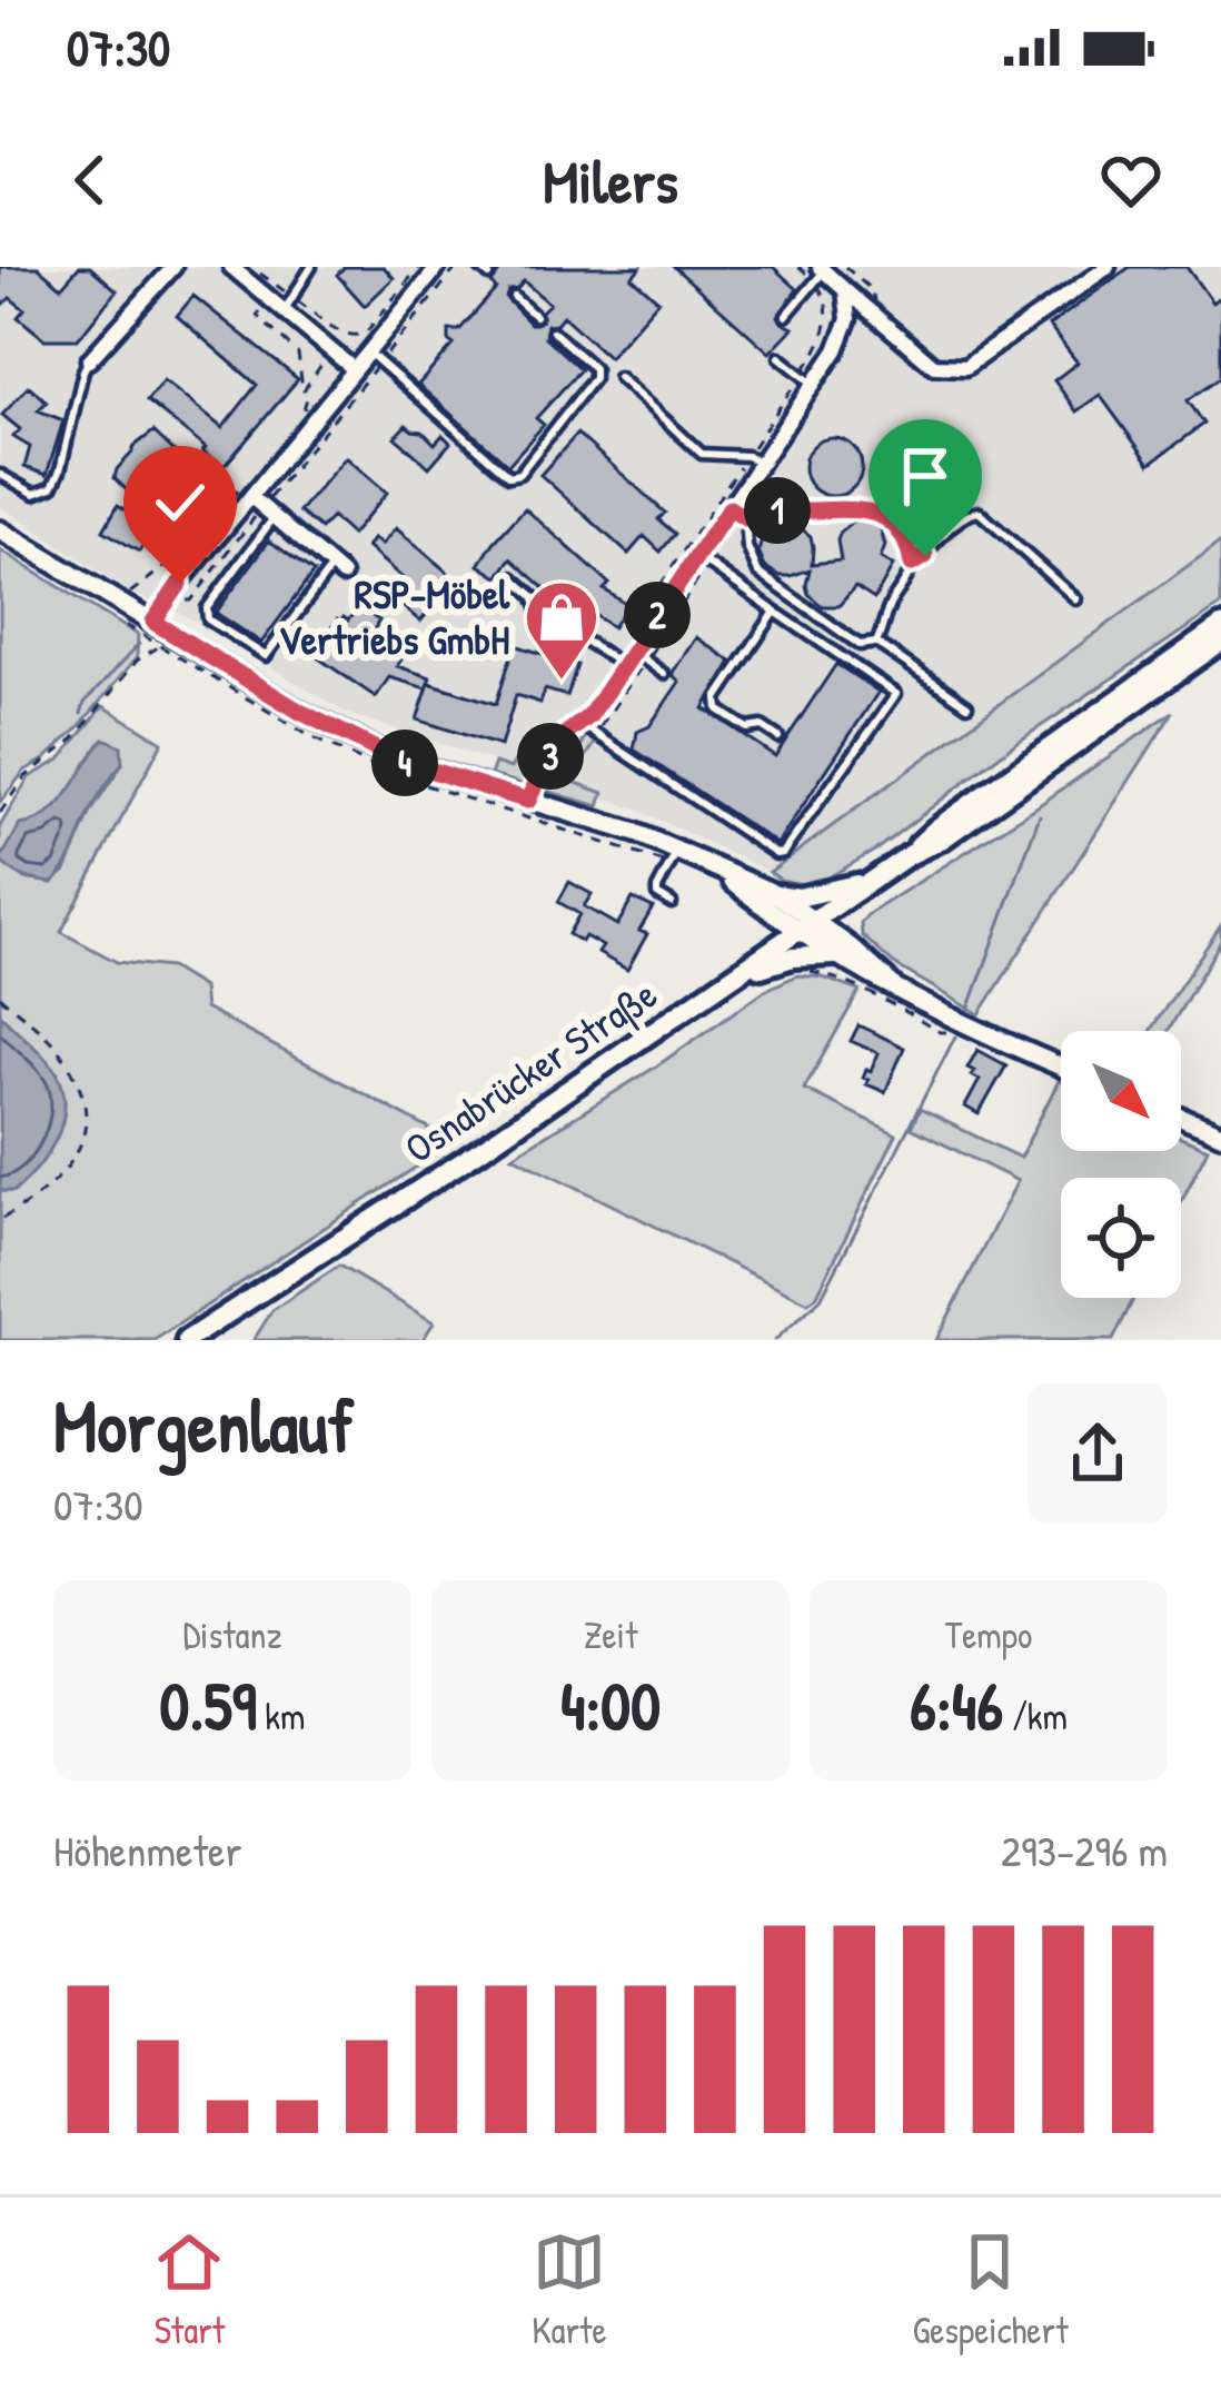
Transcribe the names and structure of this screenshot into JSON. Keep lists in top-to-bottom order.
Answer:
{
  "streets": {
    "main road": ["Osnabrücker Straße"]
  },
  "places": {
    "shop": ["RSP-Möbel Vertriebs GmbH"]
  },
  "north": "bottom right",
  "page": {
    "status": "07:30",
    "header": "Milers",
    "pins": [
      "1",
      "2",
      "3",
      "4"
    ],
    "heading": ["Morgenlauf", "07:30"],
    "stats": [
      ["Distanz", "0.59 km"],
      ["Zeit", "4:00"],
      ["Tempo", "6:46 /km"]
    ],
    "chart": ["Höhenmeter", "293–296 m"],
    "tabs": ["Start", "Karte", "Gespeichert"]
  }
}
